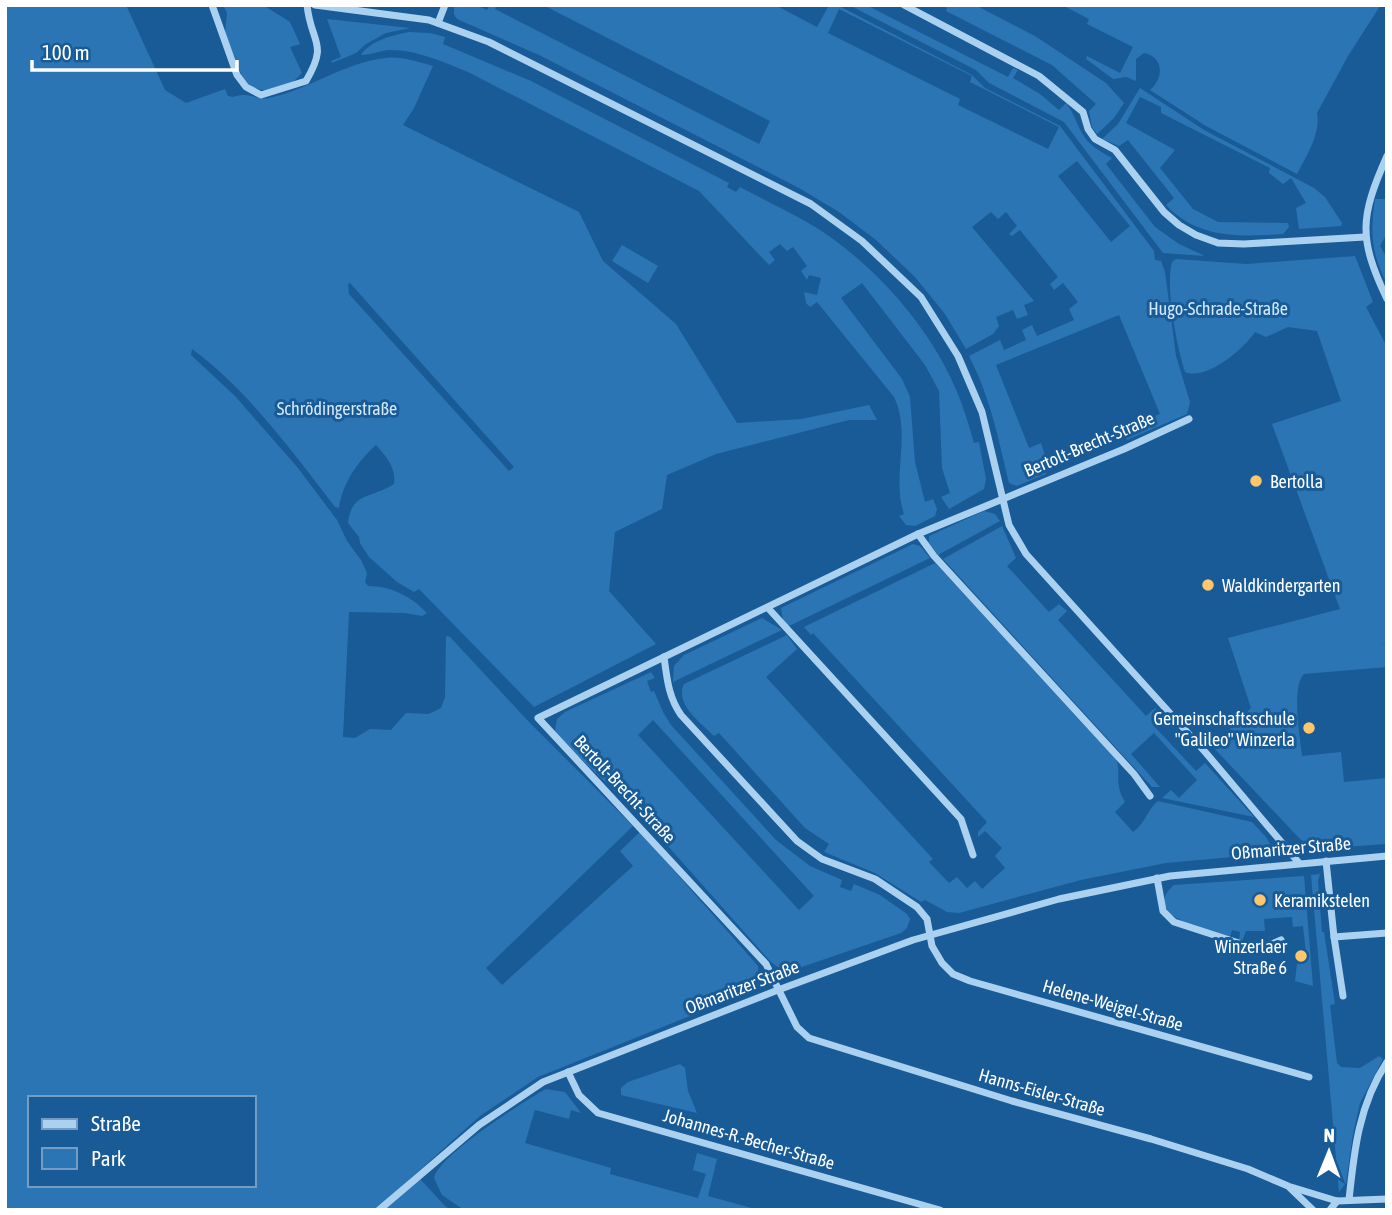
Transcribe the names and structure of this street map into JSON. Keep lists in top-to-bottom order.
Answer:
{
  "streets": {
    "street": [
      "Bertolt-Brecht-Straße",
      "Oßmaritzer Straße",
      "Helene-Weigel-Straße",
      "Hanns-Eisler-Straße",
      "Johannes-R.-Becher-Straße"
    ]
  },
  "crossings": [
    ["Bertolt-Brecht-Straße", "Oßmaritzer Straße"],
    ["Bertolt-Brecht-Straße", "Hanns-Eisler-Straße"],
    ["Oßmaritzer Straße", "Helene-Weigel-Straße"],
    ["Oßmaritzer Straße", "Hanns-Eisler-Straße"],
    ["Oßmaritzer Straße", "Johannes-R.-Becher-Straße"]
  ],
  "parks": ["Hugo-Schrade-Straße", "Schrödingerstraße"],
  "places": [
    "Bertolla",
    "Waldkindergarten",
    "Gemeinschaftsschule \"Galileo\" Winzerla",
    "Keramikstelen",
    "Winzerlaer Straße 6"
  ],
  "legend": ["Straße", "Park"],
  "scale_bar": "100 m",
  "north": "top"
}
